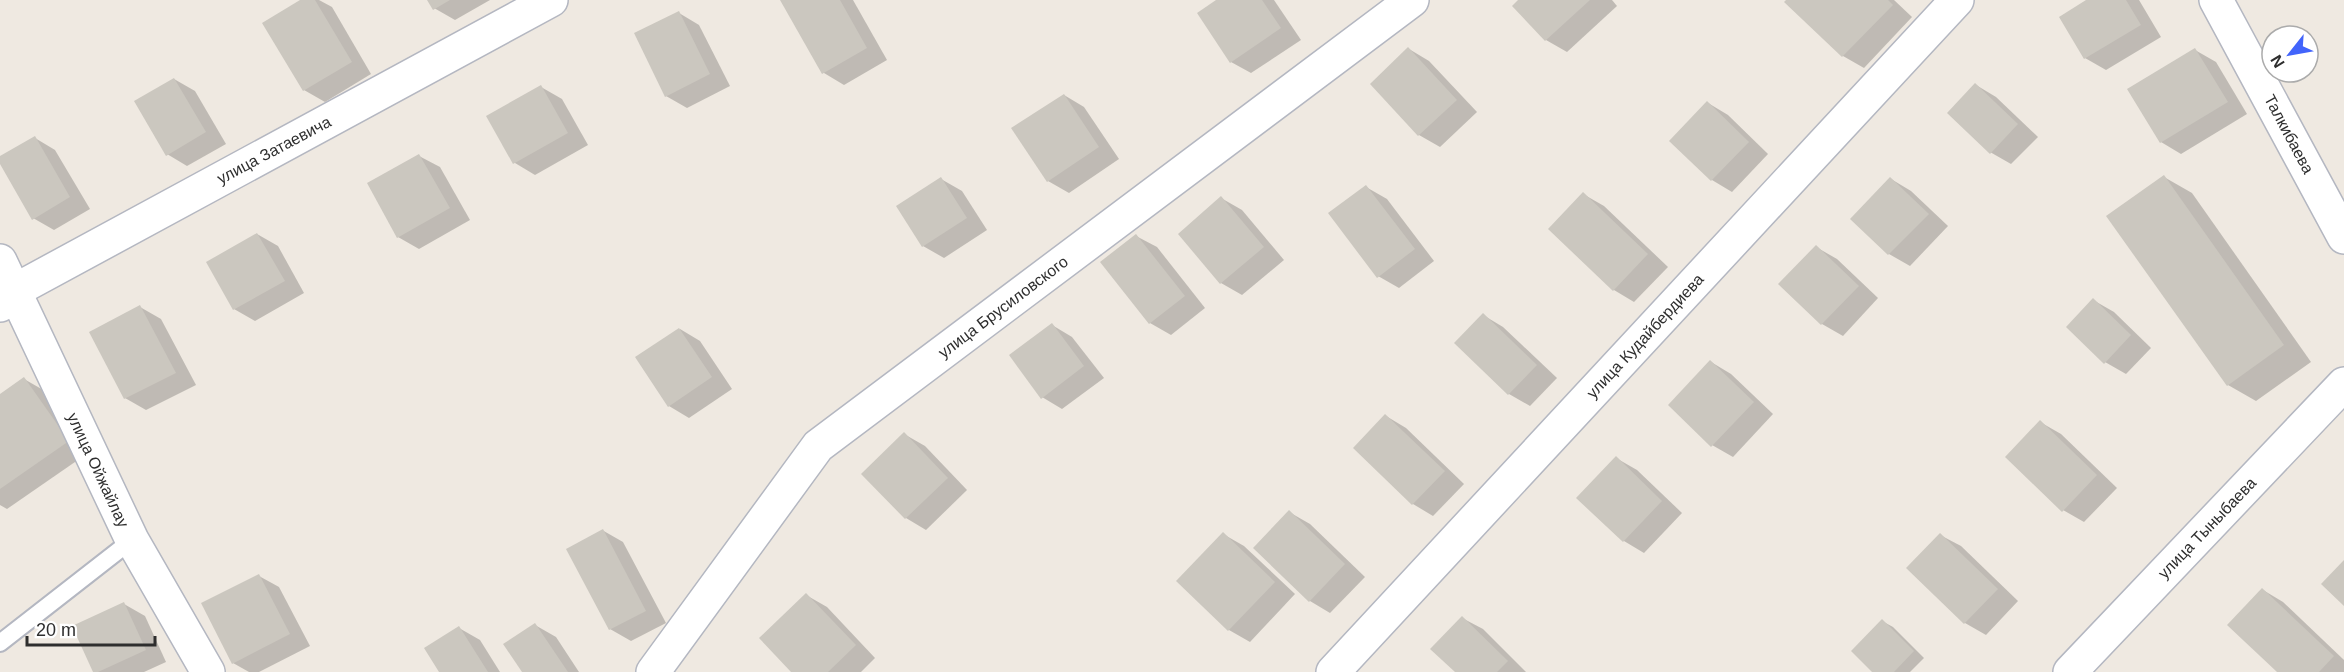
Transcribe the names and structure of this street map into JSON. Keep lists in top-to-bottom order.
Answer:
{
  "streets": {
    "street": [
      "Талкибаева",
      "улица Затаевича",
      "улица Брусиловского",
      "улица Кудайбердиева",
      "улица Ойжайлау",
      "улица Тыныбаева"
    ]
  },
  "crossings": [
    ["улица Затаевича", "улица Ойжайлау"]
  ],
  "scale_bar": "20 m",
  "north": "bottom left"
}
